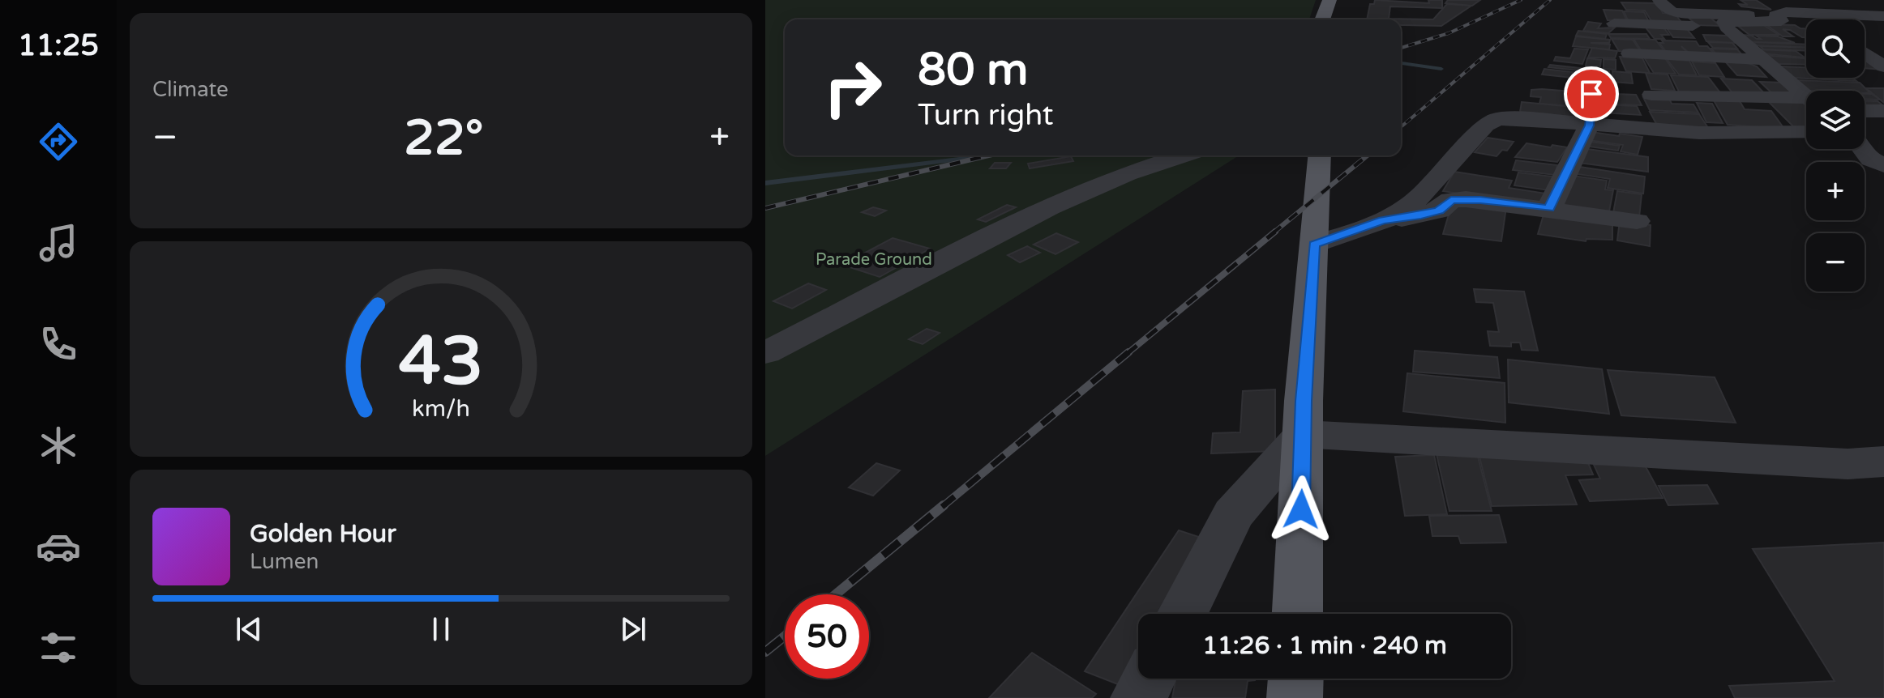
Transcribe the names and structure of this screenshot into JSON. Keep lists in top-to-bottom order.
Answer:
{
  "parks": ["Parade Ground"],
  "page": {
    "tabs": "11:25",
    "tile": "Climate",
    "map_buttons": ["+", "−"],
    "turn": ["80 m", "Turn right"],
    "heat": ["−", "22°", "+"],
    "song": ["Golden Hour", "Lumen"],
    "limit": "50",
    "trip": "11:26 · 1 min · 240 m",
    "gauge": ["43", "km/h"]
  }
}
